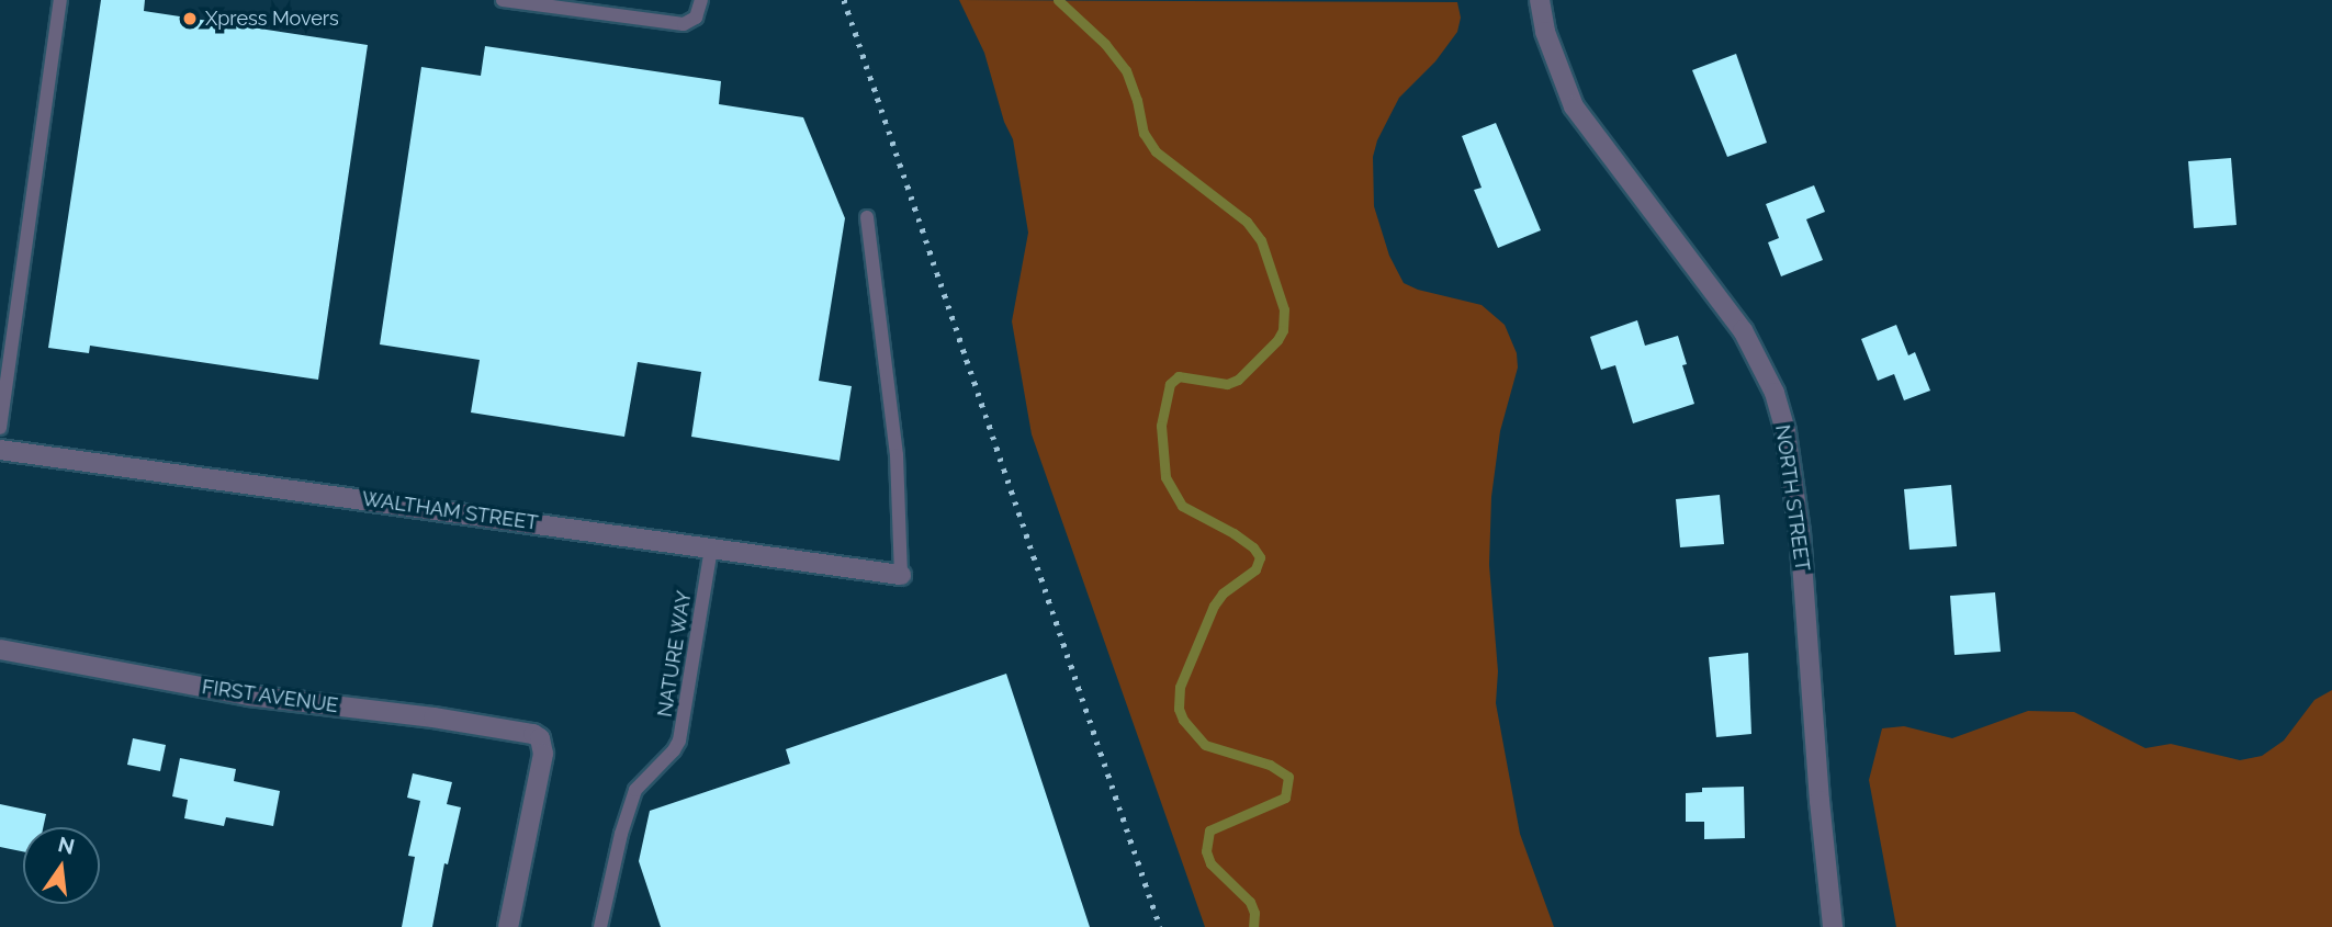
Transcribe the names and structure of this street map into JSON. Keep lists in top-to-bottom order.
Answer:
{
  "streets": {
    "street": ["NORTH STREET", "WALTHAM STREET", "FIRST AVENUE"],
    "lane": ["NATURE WAY"]
  },
  "crossings": [
    ["WALTHAM STREET", "NATURE WAY"]
  ],
  "places": ["Xpress Movers"],
  "north": "top"
}
